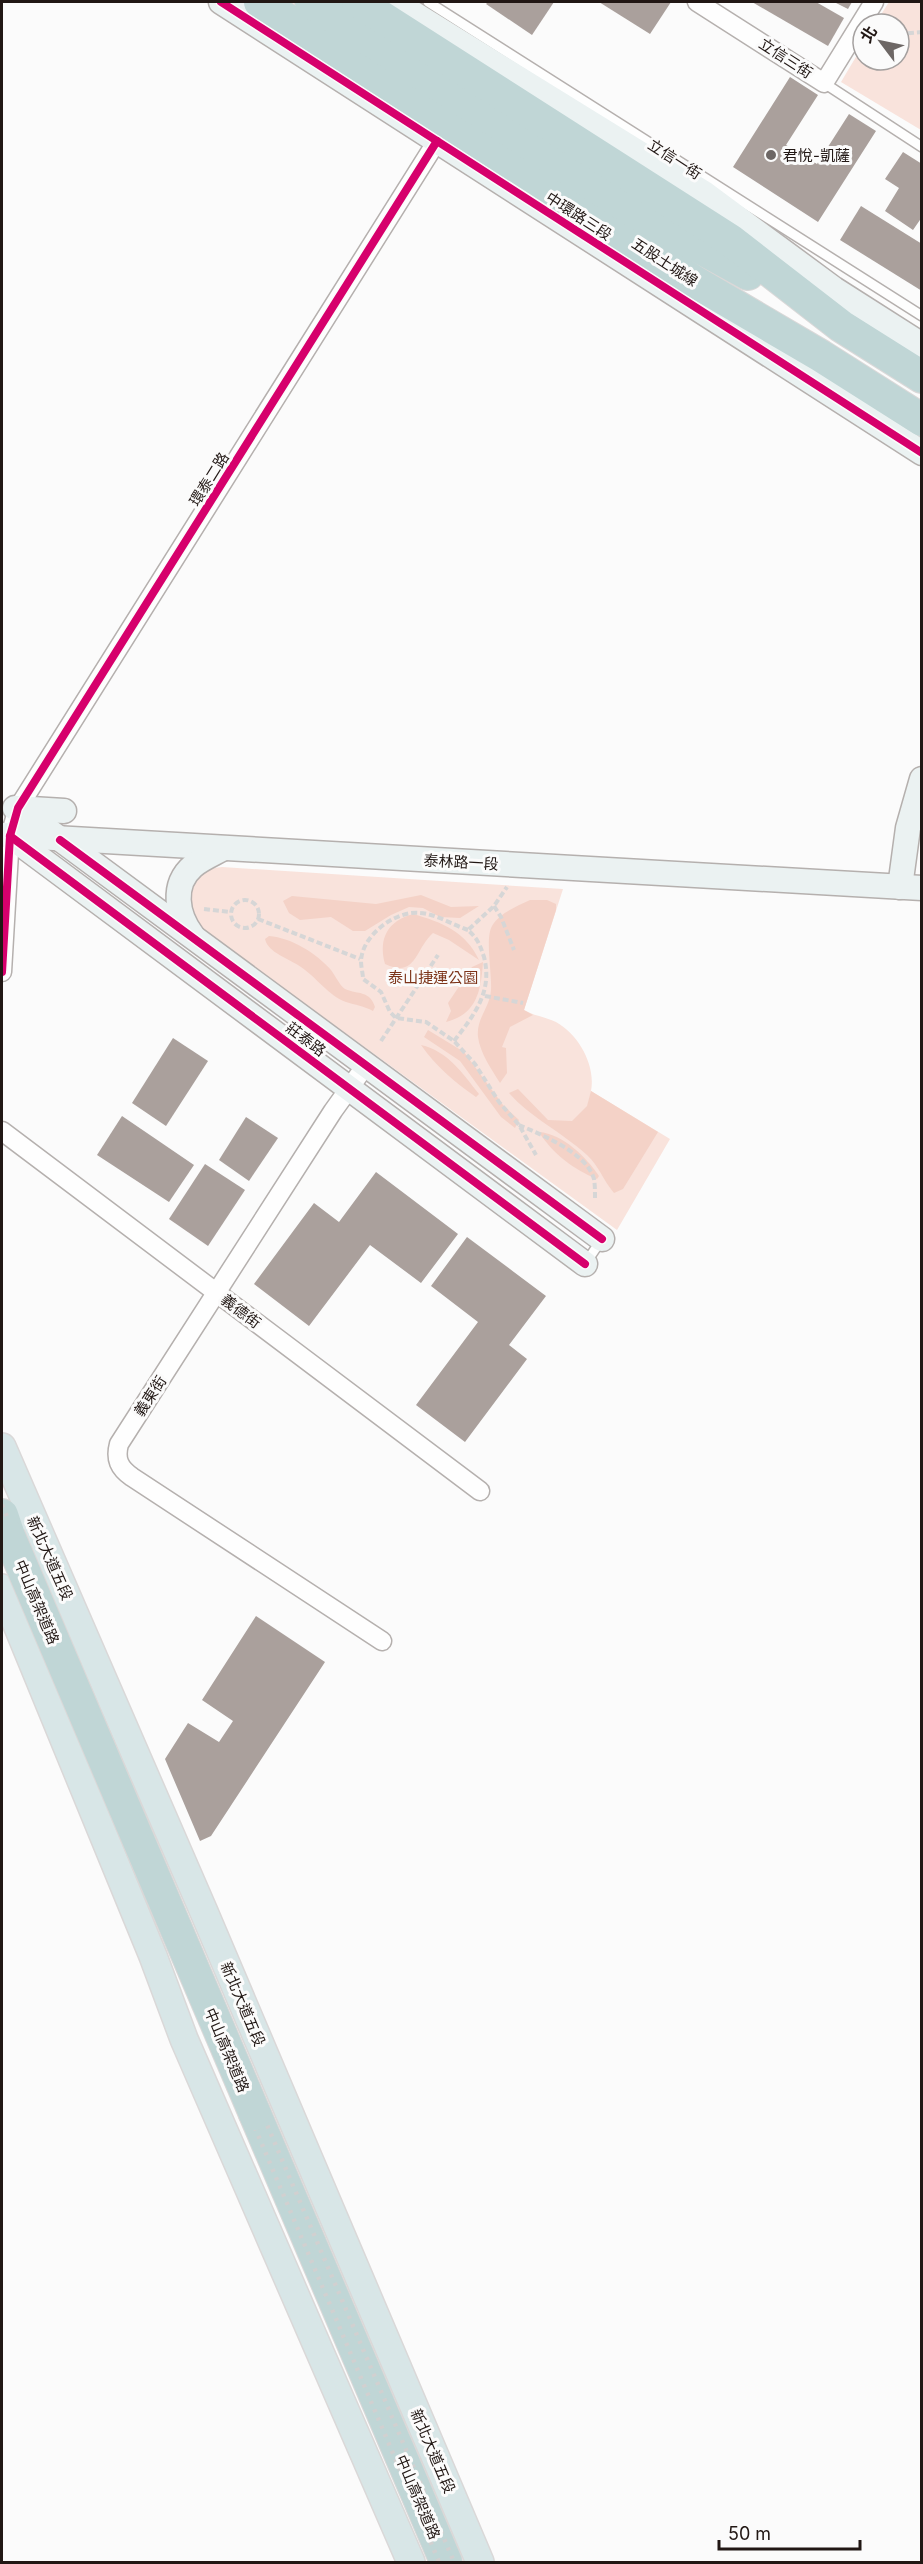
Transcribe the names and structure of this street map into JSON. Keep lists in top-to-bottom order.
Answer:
{
  "streets": {
    "highway": ["五股土城線", "中山高架道路"],
    "main road": ["新北大道五段"],
    "street": [
      "立信三街",
      "中環路三段",
      "環泰二路",
      "泰林路一段",
      "莊泰路",
      "義德街",
      "義東街"
    ],
    "lane": ["立信一街"]
  },
  "crossings": [
    ["中環路三段", "環泰二路"],
    ["環泰二路", "泰林路一段"],
    ["環泰二路", "莊泰路"],
    ["泰林路一段", "莊泰路"],
    ["莊泰路", "義東街"],
    ["義德街", "義東街"]
  ],
  "parks": ["泰山捷運公園"],
  "places": ["君悅-凱薩"],
  "scale_bar": "50 m",
  "north": "top left"
}
